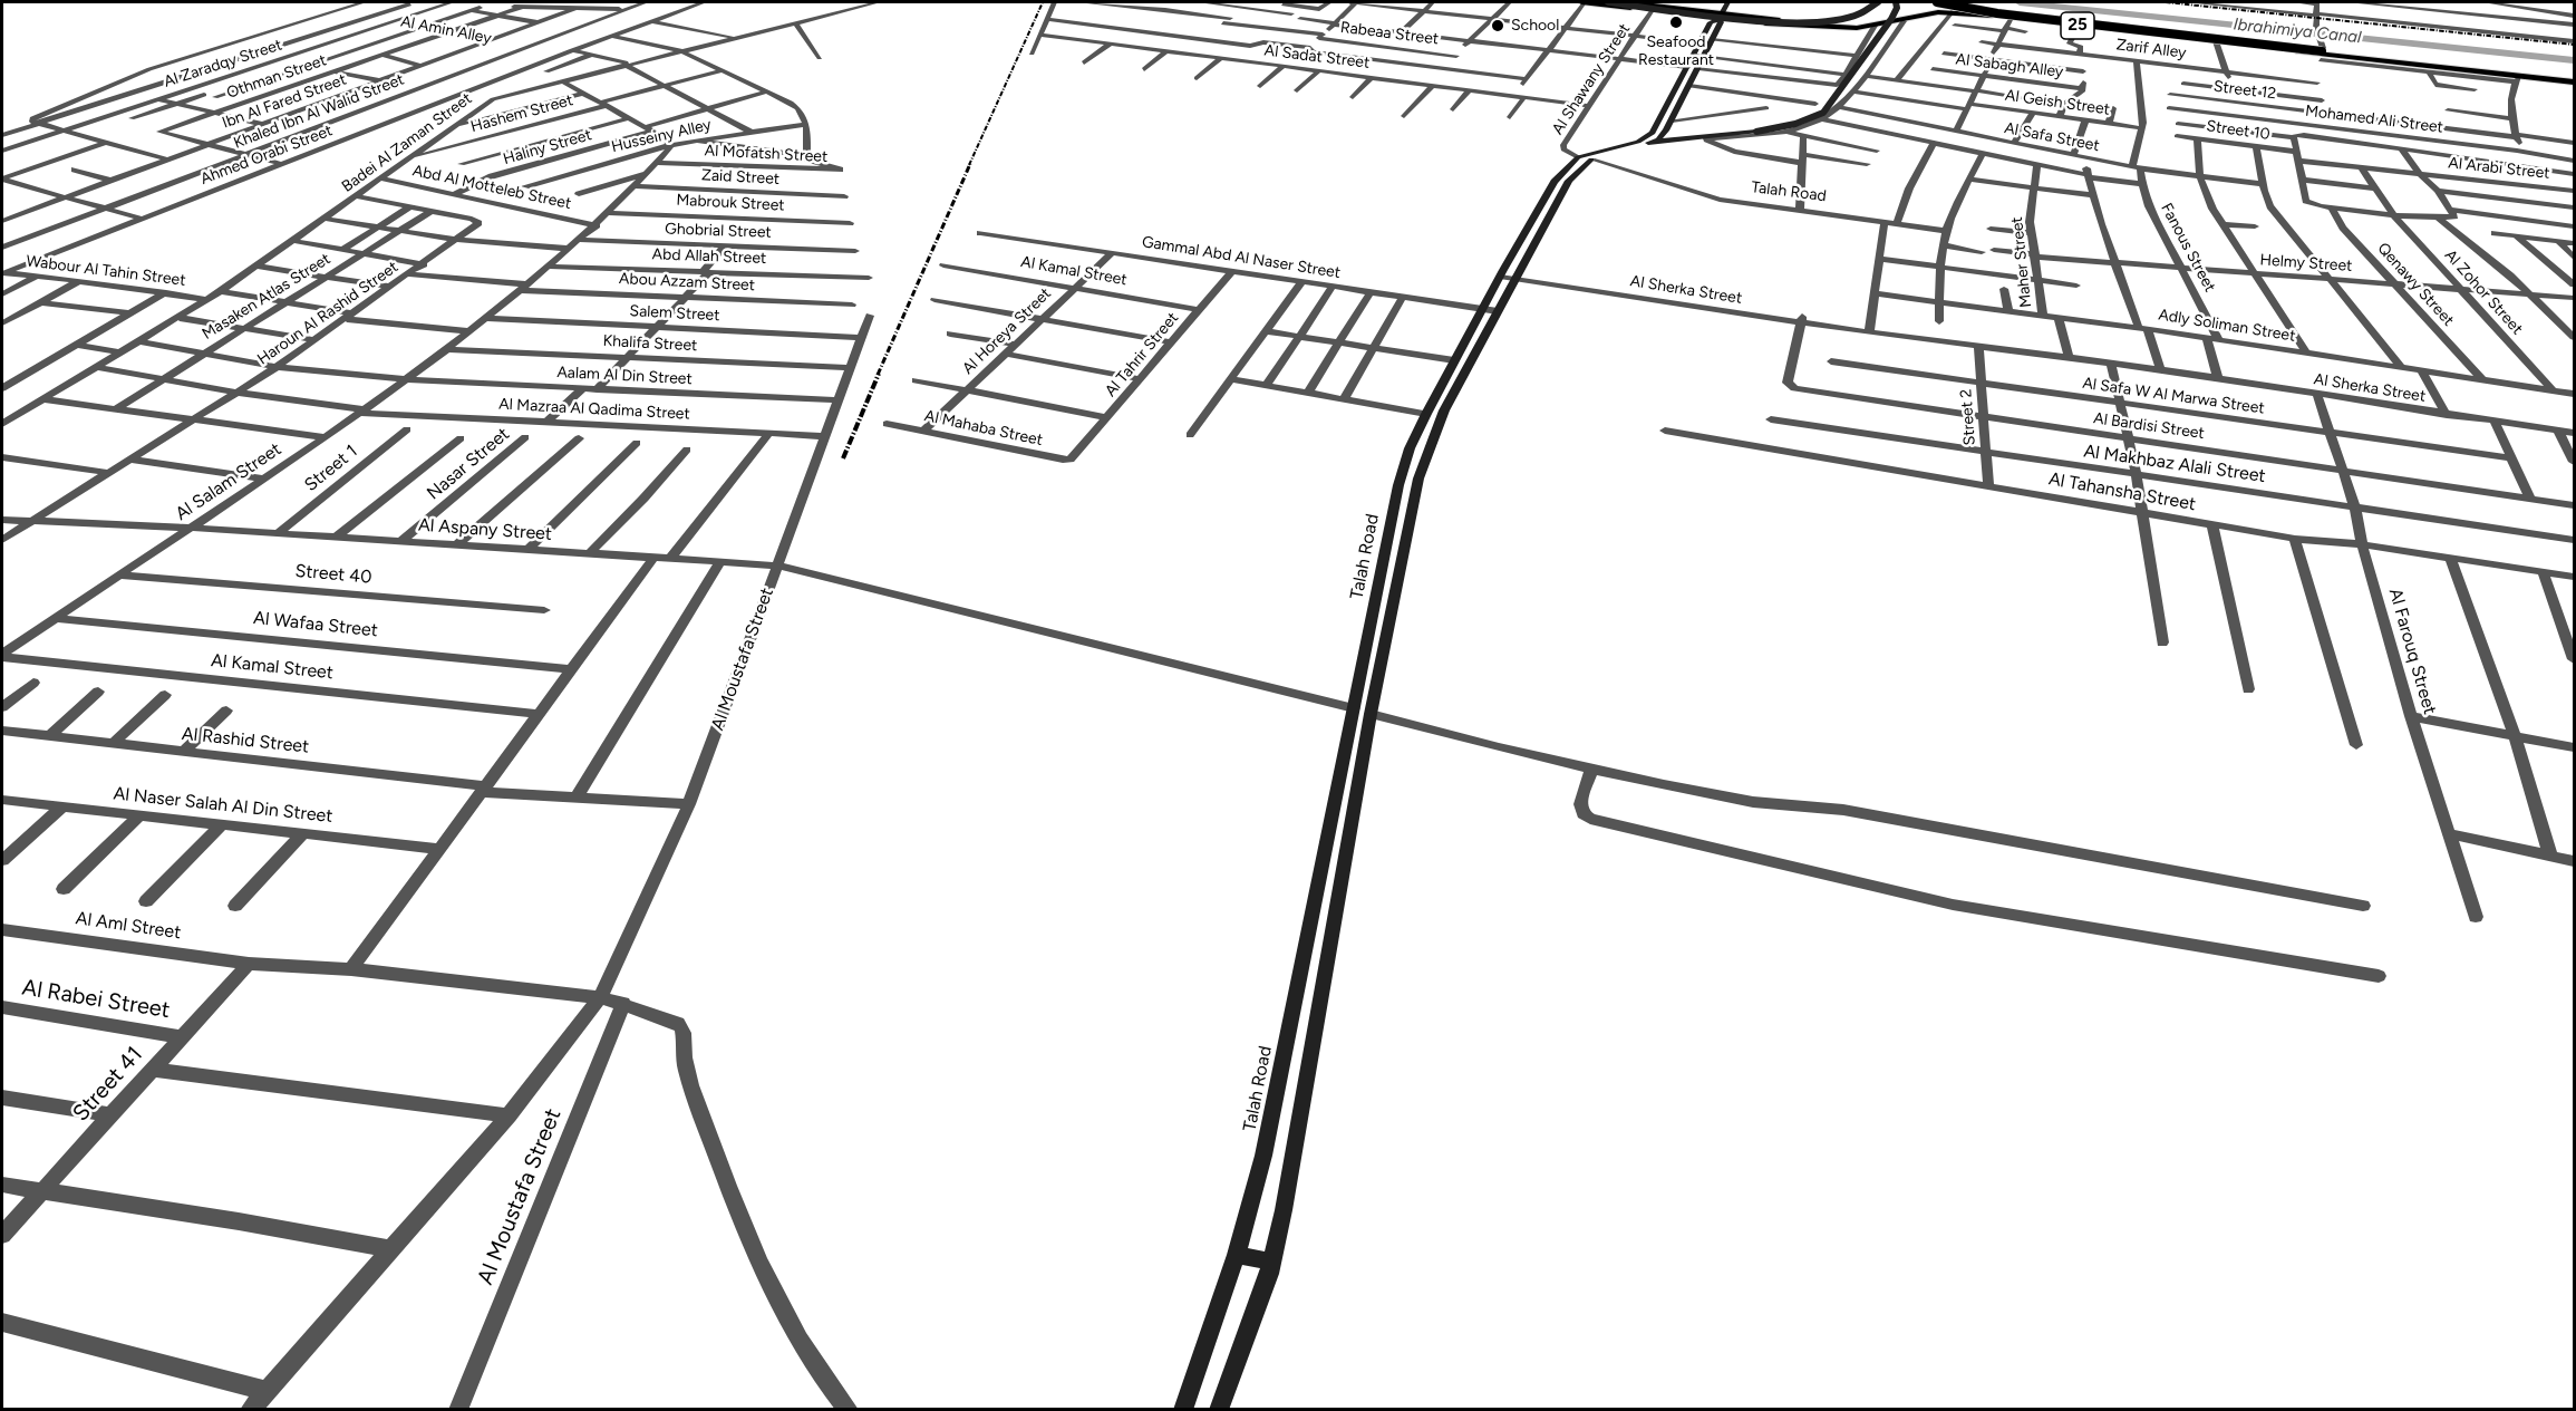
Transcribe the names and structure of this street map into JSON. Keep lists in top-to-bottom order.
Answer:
{
  "streets": {
    "highway": ["25"],
    "main road": ["Talah Road"],
    "street": [
      "Al Amin Alley",
      "Rabeaa Street",
      "Zarif Alley",
      "Al Sadat Street",
      "Al Zaradqy Street",
      "Al Sabagh Alley",
      "Othman Street",
      "Al Shawany Street",
      "Street 12",
      "Ibn Al Fared Street",
      "Al Geish Street",
      "Khaled Ibn Al Walid Street",
      "Hashem Street",
      "Mohamed Ali Street",
      "Street 10",
      "Husseiny Alley",
      "Al Safa Street",
      "Badei Al Zaman Street",
      "Haliny Street",
      "Al Mofatsh Street",
      "Ahmed Orabi Street",
      "Al Arabi Street",
      "Zaid Street",
      "Abd Al Motteleb Street",
      "Mabrouk Street",
      "Ghobrial Street",
      "Fanous Street",
      "Abd Allah Street",
      "Gammal Abd Al Naser Street",
      "Maher Street",
      "Helmy Street",
      "Wabour Al Tahin Street",
      "Al Kamal Street",
      "Abou Azzam Street",
      "Qenawy Street",
      "Al Sherka Street",
      "Al Zohor Street",
      "Masaken Atlas Street",
      "Haroun Al Rashid Street",
      "Salem Street",
      "Adly Soliman Street",
      "Al Horeya Street",
      "Khalifa Street",
      "Al Tahrir Street",
      "Aalam Al Din Street",
      "Al Safa W Al Marwa Street",
      "Al Mazraa Al Qadima Street",
      "Street 2",
      "Al Bardisi Street",
      "Al Mahaba Street",
      "Nasar Street",
      "Al Makhbaz Alali Street",
      "Street 1",
      "Al Salam Street",
      "Al Tahansha Street",
      "Al Aspany Street",
      "Street 40",
      "Al Wafaa Street",
      "Al Farouq Street",
      "Al Moustafa Street",
      "Al Rashid Street",
      "Al Naser Salah Al Din Street",
      "Al Aml Street",
      "Al Rabei Street",
      "Street 41"
    ]
  },
  "crossings": [
    ["25", "Al Shawany Street"],
    ["Al Amin Alley", "Al Zaradqy Street"],
    ["Al Amin Alley", "Othman Street"],
    ["Al Amin Alley", "Ibn Al Fared Street"],
    ["Al Amin Alley", "Khaled Ibn Al Walid Street"],
    ["Zarif Alley", "Fanous Street"],
    ["Al Sadat Street", "Al Shawany Street"],
    ["Othman Street", "Ibn Al Fared Street"],
    ["Othman Street", "Khaled Ibn Al Walid Street"],
    ["Othman Street", "Ahmed Orabi Street"],
    ["Al Shawany Street", "Talah Road"],
    ["Al Geish Street", "Fanous Street"],
    ["Hashem Street", "Badei Al Zaman Street"],
    ["Street 10", "Al Arabi Street"],
    ["Street 10", "Al Zohor Street"],
    ["Husseiny Alley", "Al Salam Street"],
    ["Al Safa Street", "Fanous Street"],
    ["Badei Al Zaman Street", "Abd Al Motteleb Street"],
    ["Badei Al Zaman Street", "Wabour Al Tahin Street"],
    ["Badei Al Zaman Street", "Aalam Al Din Street"],
    ["Badei Al Zaman Street", "Al Mazraa Al Qadima Street"],
    ["Haliny Street", "Abd Al Motteleb Street"],
    ["Al Mofatsh Street", "Al Salam Street"],
    ["Ahmed Orabi Street", "Wabour Al Tahin Street"],
    ["Al Arabi Street", "Al Zohor Street"],
    ["Zaid Street", "Al Salam Street"],
    ["Abd Al Motteleb Street", "Al Salam Street"],
    ["Talah Road", "Gammal Abd Al Naser Street"],
    ["Talah Road", "Al Sherka Street"],
    ["Talah Road", "Al Aspany Street"],
    ["Mabrouk Street", "Al Salam Street"],
    ["Ghobrial Street", "Al Salam Street"],
    ["Fanous Street", "Helmy Street"],
    ["Fanous Street", "Adly Soliman Street"],
    ["Abd Allah Street", "Al Salam Street"],
    ["Gammal Abd Al Naser Street", "Al Horeya Street"],
    ["Gammal Abd Al Naser Street", "Al Tahrir Street"],
    ["Maher Street", "Helmy Street"],
    ["Maher Street", "Adly Soliman Street"],
    ["Helmy Street", "Qenawy Street"],
    ["Helmy Street", "Al Zohor Street"],
    ["Al Kamal Street", "Al Horeya Street"],
    ["Al Kamal Street", "Al Tahrir Street"],
    ["Al Kamal Street", "Al Salam Street"],
    ["Abou Azzam Street", "Haroun Al Rashid Street"],
    ["Abou Azzam Street", "Al Salam Street"],
    ["Qenawy Street", "Adly Soliman Street"],
    ["Al Sherka Street", "Street 2"],
    ["Al Sherka Street", "Al Bardisi Street"],
    ["Al Sherka Street", "Al Farouq Street"],
    ["Al Zohor Street", "Adly Soliman Street"],
    ["Masaken Atlas Street", "Haroun Al Rashid Street"],
    ["Masaken Atlas Street", "Aalam Al Din Street"],
    ["Masaken Atlas Street", "Al Mazraa Al Qadima Street"],
    ["Haroun Al Rashid Street", "Aalam Al Din Street"],
    ["Haroun Al Rashid Street", "Al Mazraa Al Qadima Street"],
    ["Haroun Al Rashid Street", "Al Aspany Street"],
    ["Salem Street", "Al Salam Street"],
    ["Salem Street", "Al Moustafa Street"],
    ["Al Horeya Street", "Al Mahaba Street"],
    ["Khalifa Street", "Al Salam Street"],
    ["Khalifa Street", "Al Moustafa Street"],
    ["Al Tahrir Street", "Al Mahaba Street"],
    ["Aalam Al Din Street", "Al Salam Street"],
    ["Aalam Al Din Street", "Al Moustafa Street"],
    ["Al Safa W Al Marwa Street", "Street 2"],
    ["Al Safa W Al Marwa Street", "Al Farouq Street"],
    ["Al Mazraa Al Qadima Street", "Al Salam Street"],
    ["Al Mazraa Al Qadima Street", "Al Moustafa Street"],
    ["Street 2", "Al Bardisi Street"],
    ["Street 2", "Al Makhbaz Alali Street"],
    ["Street 2", "Al Tahansha Street"],
    ["Al Bardisi Street", "Al Farouq Street"],
    ["Nasar Street", "Al Aspany Street"],
    ["Al Makhbaz Alali Street", "Al Farouq Street"],
    ["Street 1", "Al Aspany Street"],
    ["Al Salam Street", "Al Aspany Street"],
    ["Al Salam Street", "Street 40"],
    ["Al Salam Street", "Al Wafaa Street"],
    ["Al Tahansha Street", "Al Farouq Street"],
    ["Al Aspany Street", "Al Moustafa Street"],
    ["Al Moustafa Street", "Al Rashid Street"],
    ["Al Moustafa Street", "Al Aml Street"],
    ["Al Aml Street", "Street 41"],
    ["Al Rabei Street", "Street 41"]
  ],
  "water": ["Ibrahimiya Canal"],
  "places": ["Seafood Restaurant", "School"]
}
